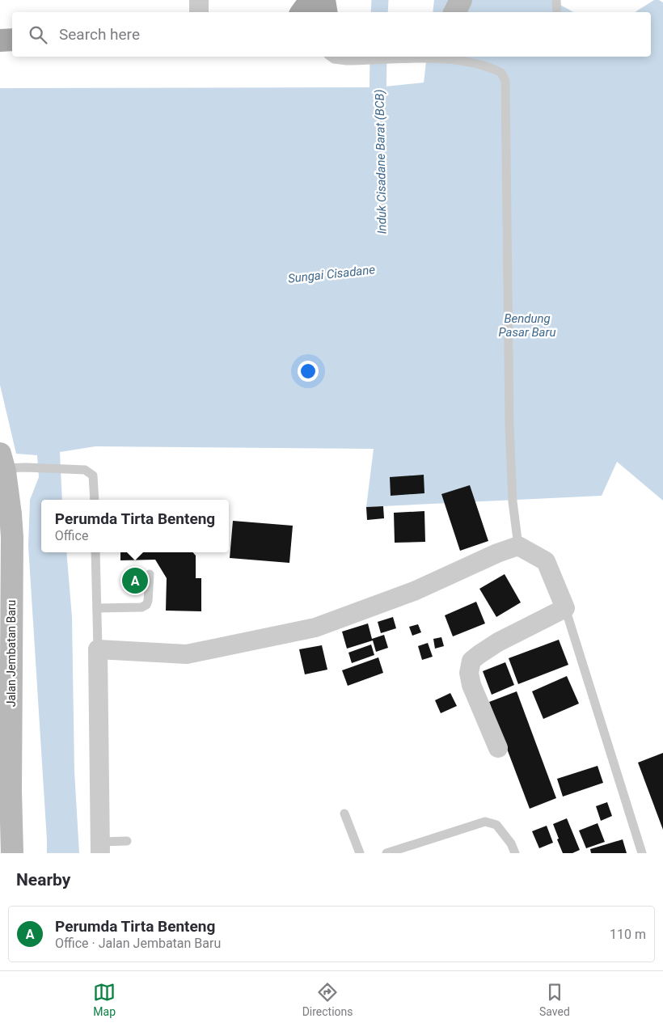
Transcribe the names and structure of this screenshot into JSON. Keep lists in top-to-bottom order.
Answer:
{
  "streets": {
    "street": ["Jalan Jembatan Baru"]
  },
  "water": ["Induk Cisadane Barat (BCB)", "Sungai Cisadane", "Bendung Pasar Baru"],
  "page": {
    "search": "Search here",
    "popup": ["Perumda Tirta Benteng", "Office"],
    "pins": "A",
    "heading": "Nearby",
    "list": [
      {
        "mark": "A",
        "name": "Perumda Tirta Benteng",
        "note": "Office · Jalan Jembatan Baru",
        "value": "110 m"
      }
    ],
    "nav": ["Map", "Directions", "Saved"]
  }
}
